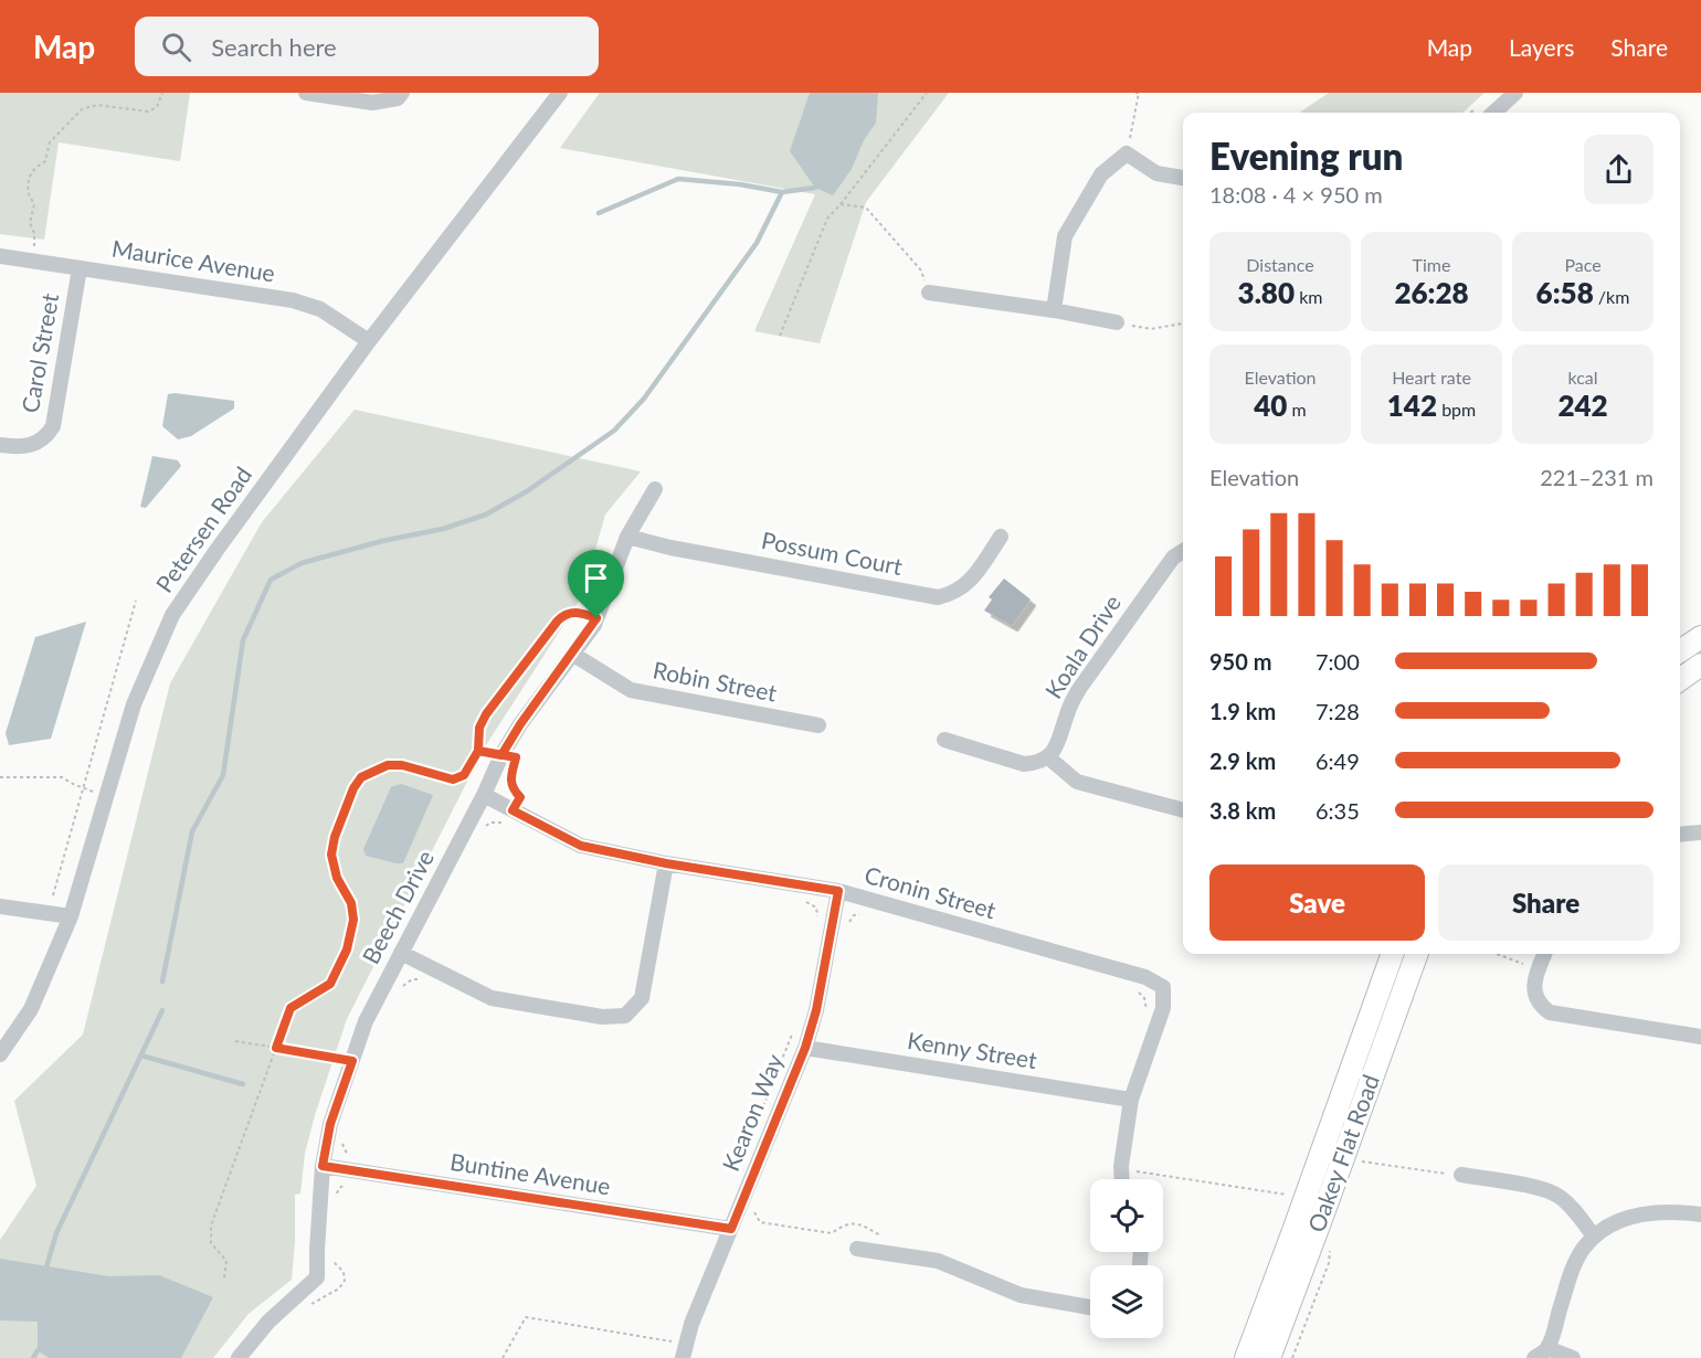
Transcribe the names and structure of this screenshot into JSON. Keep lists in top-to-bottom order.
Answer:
{
  "streets": {
    "main road": ["Oakey Flat Road"],
    "street": [
      "Maurice Avenue",
      "Carol Street",
      "Petersen Road",
      "Possum Court",
      "Koala Drive",
      "Robin Street",
      "Cronin Street",
      "Beech Drive",
      "Kenny Street",
      "Kearon Way",
      "Buntine Avenue"
    ]
  },
  "crossings": [
    ["Maurice Avenue", "Carol Street"],
    ["Maurice Avenue", "Petersen Road"],
    ["Possum Court", "Beech Drive"],
    ["Robin Street", "Beech Drive"],
    ["Cronin Street", "Beech Drive"],
    ["Cronin Street", "Kenny Street"],
    ["Cronin Street", "Kearon Way"],
    ["Beech Drive", "Buntine Avenue"],
    ["Kenny Street", "Kearon Way"],
    ["Kearon Way", "Buntine Avenue"]
  ],
  "page": {
    "header": "Map",
    "search": "Search here",
    "nav": ["Map", "Layers", "Share"],
    "heading": ["Evening run", "18:08 · 4 × 950 m"],
    "stats": [
      ["Distance", "3.80 km"],
      ["Time", "26:28"],
      ["Pace", "6:58 /km"],
      ["Elevation", "40 m"],
      ["Heart rate", "142 bpm"],
      ["kcal", "242"]
    ],
    "chart": ["Elevation", "221–231 m"],
    "list": [
      {
        "name": "950 m",
        "note": "7:00"
      },
      {
        "name": "1.9 km",
        "note": "7:28"
      },
      {
        "name": "2.9 km",
        "note": "6:49"
      },
      {
        "name": "3.8 km",
        "note": "6:35"
      }
    ],
    "buttons": ["Save", "Share"]
  }
}
